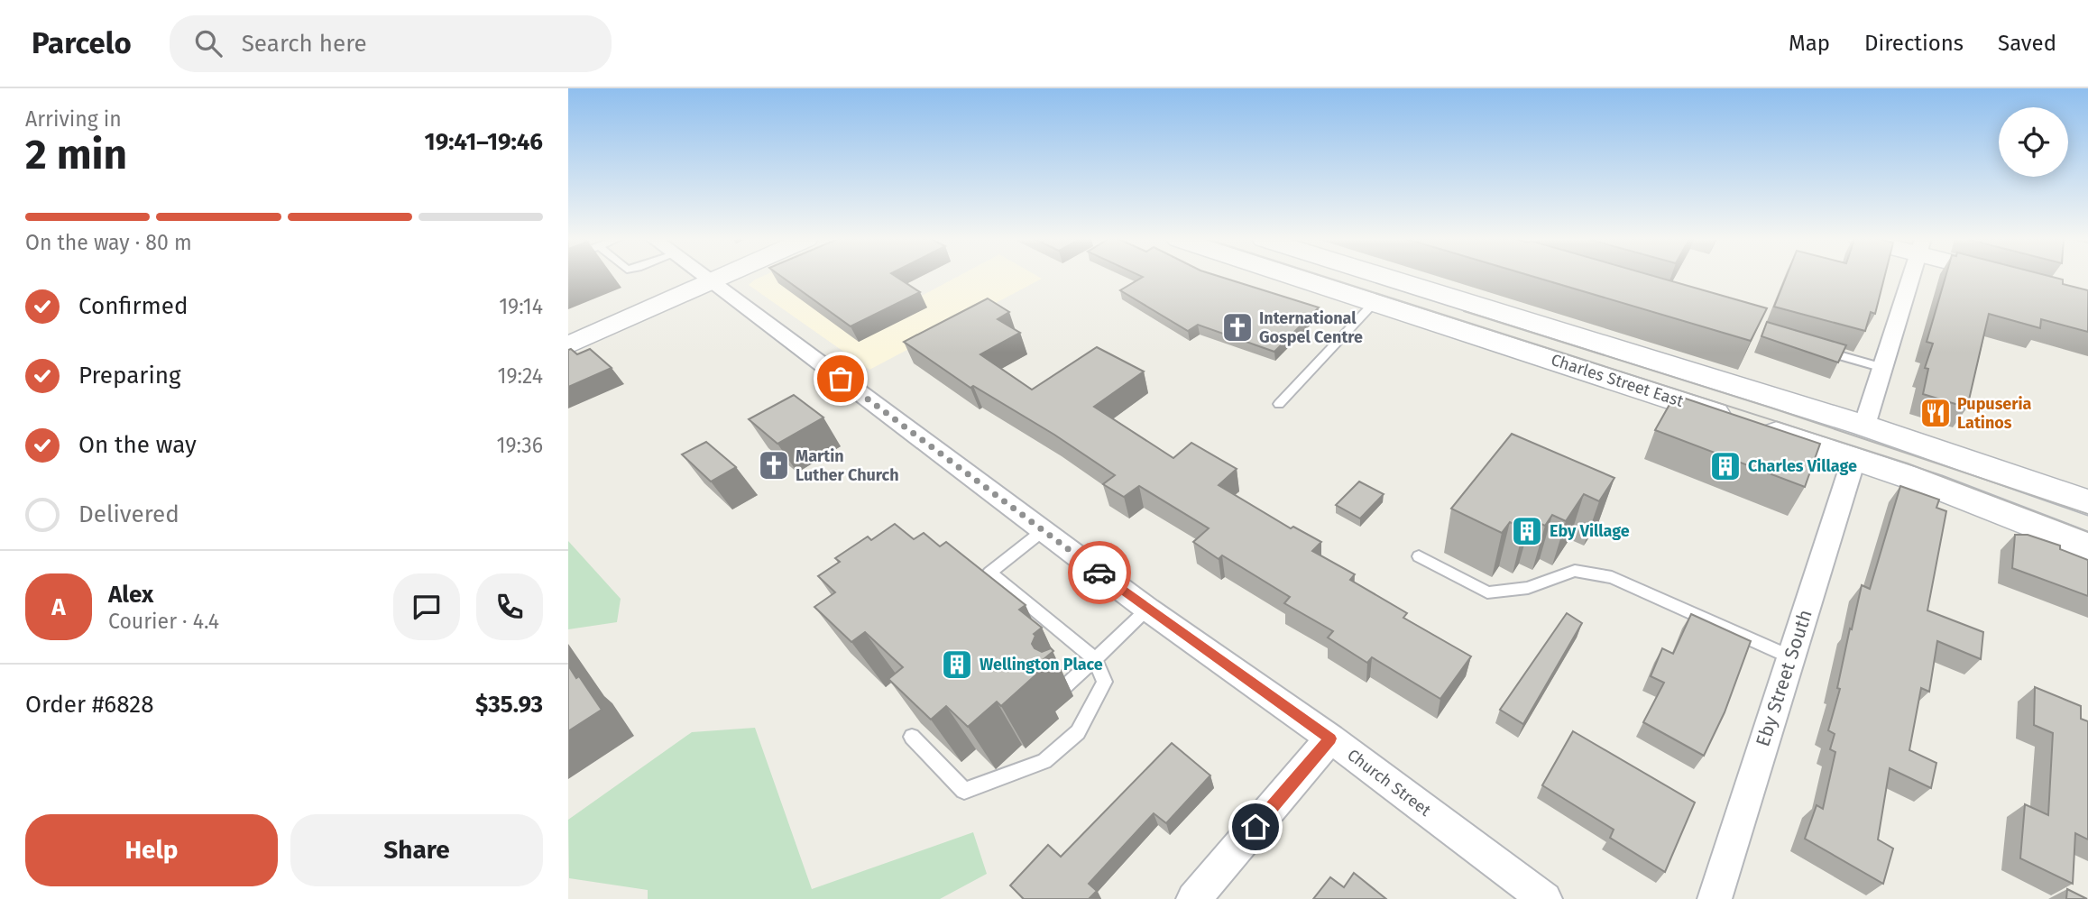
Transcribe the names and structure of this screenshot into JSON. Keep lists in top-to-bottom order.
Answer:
{
  "streets": {
    "main road": ["Charles Street East"],
    "street": ["Eby Street South", "Church Street"]
  },
  "crossings": [
    ["Charles Street East", "Eby Street South"]
  ],
  "places": {
    "church": ["International Gospel Centre", "Martin Luther Church"],
    "restaurant": ["Pupuseria Latinos"],
    "building": ["Charles Village", "Eby Village", "Wellington Place"]
  },
  "page": {
    "header": "Parcelo",
    "search": "Search here",
    "nav": ["Map", "Directions", "Saved"],
    "heading": ["2 min", "Arriving in", "19:41–19:46"],
    "panel": [
      "Alex",
      "Courier · 4.4",
      "Order #6828",
      "$35.93"
    ],
    "bar": "On the way · 80 m",
    "list": [
      ["Confirmed", "19:14"],
      ["Preparing", "19:24"],
      ["On the way", "19:36"],
      "Delivered"
    ],
    "round": "A",
    "buttons": ["Help", "Share"]
  }
}
